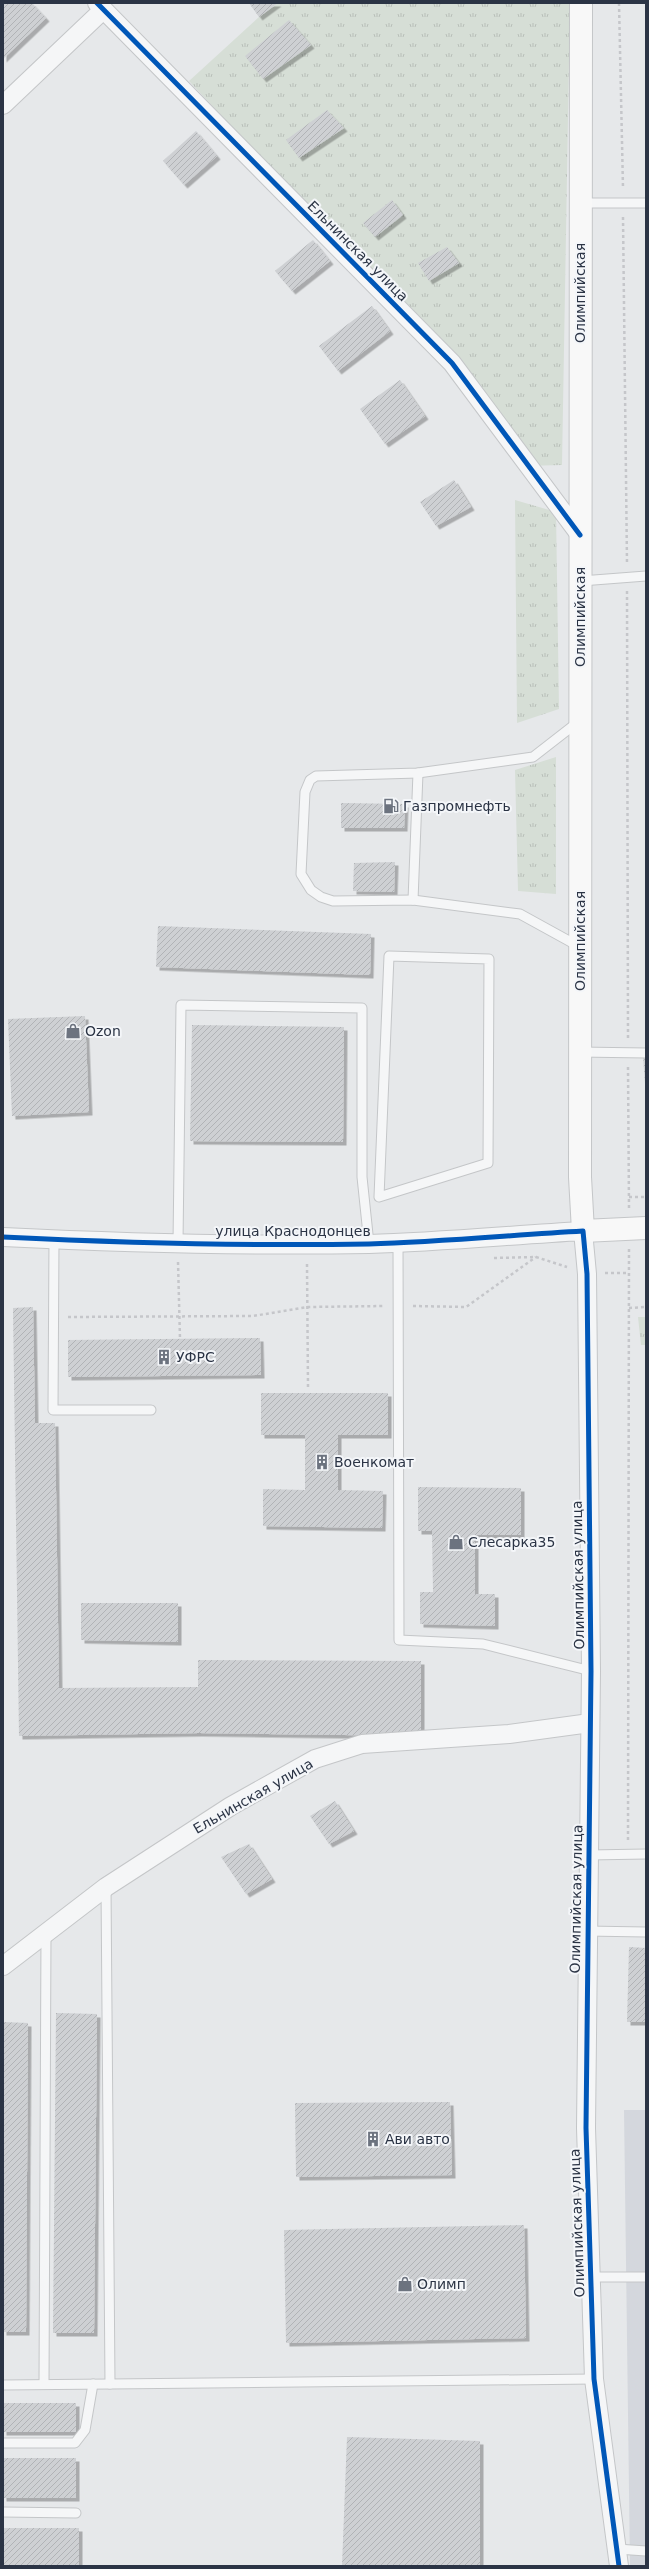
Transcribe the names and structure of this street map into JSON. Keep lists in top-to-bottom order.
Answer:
{
  "streets": {
    "main road": ["Олимпийская", "улица Краснодонцев"],
    "street": ["Ельнинская улица", "Олимпийская улица"]
  },
  "crossings": [
    ["Ельнинская улица", "Олимпийская"],
    ["Ельнинская улица", "Олимпийская улица"],
    ["Олимпийская", "улица Краснодонцев"],
    ["Олимпийская", "Олимпийская улица"],
    ["улица Краснодонцев", "Олимпийская улица"]
  ],
  "places": {
    "fuel station": ["Газпромнефть"],
    "shop": ["Ozon", "Слесарка35", "Олимп"],
    "building": ["УФРС", "Военкомат", "Ави авто"]
  }
}
